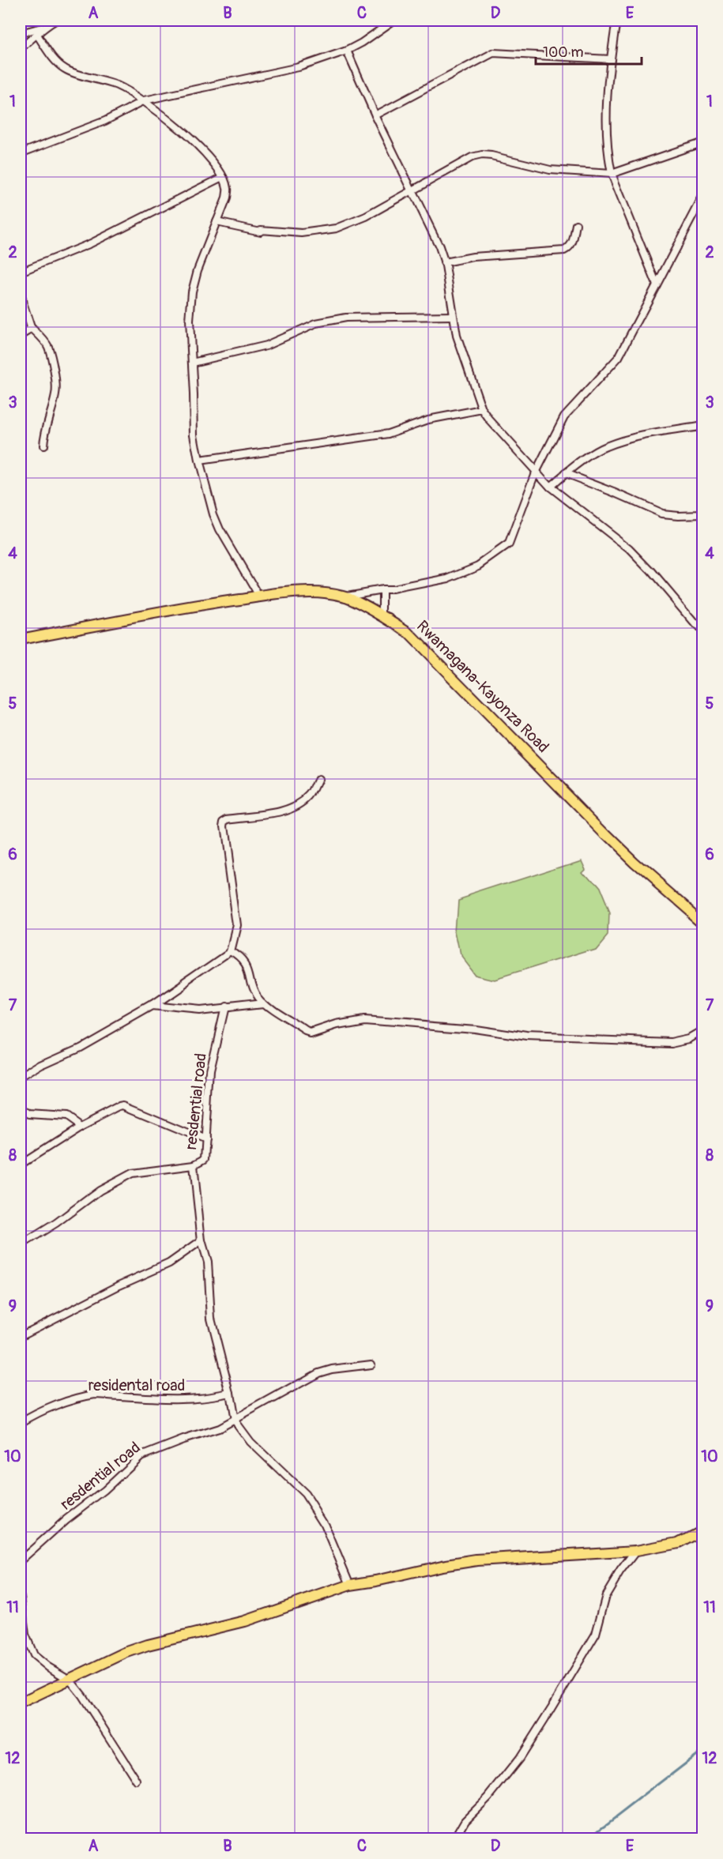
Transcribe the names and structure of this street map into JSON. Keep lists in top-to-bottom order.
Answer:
{
  "streets": {
    "highway": ["Rwamagana-Kayonza Road"],
    "street": ["resdential road", "residental road"]
  },
  "crossings": [
    ["resdential road", "residental road"]
  ],
  "scale_bar": "100 m",
  "grid": {
    "columns": [
      "A",
      "B",
      "C",
      "D",
      "E"
    ],
    "rows": [
      "1",
      "2",
      "3",
      "4",
      "5",
      "6",
      "7",
      "8",
      "9",
      "10",
      "11",
      "12"
    ]
  }
}
